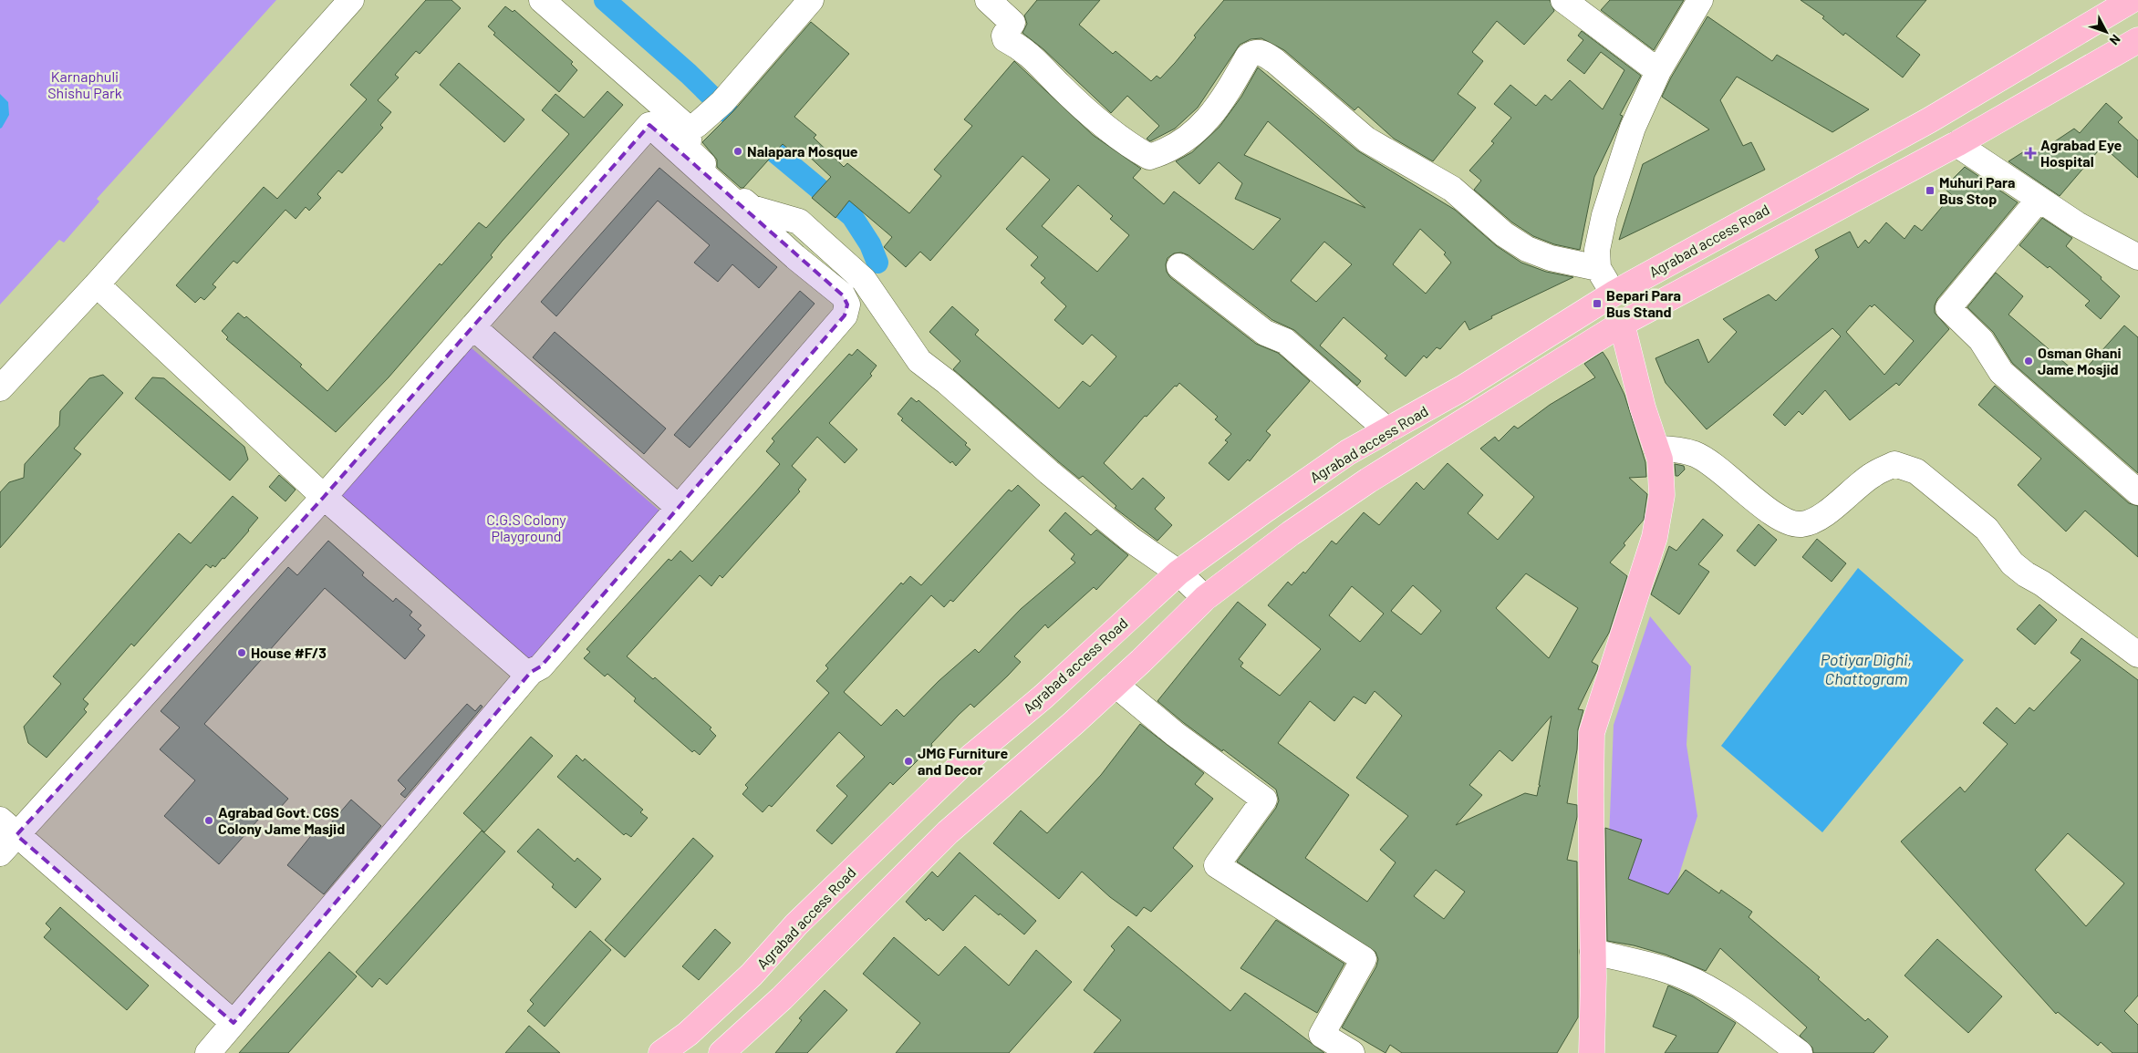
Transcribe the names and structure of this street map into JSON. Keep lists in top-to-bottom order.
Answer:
{
  "streets": {
    "main road": ["Agrabad access Road"]
  },
  "water": ["Potiyar Dighi, Chattogram"],
  "parks": ["Karnaphuli Shishu Park", "C.G.S Colony Playground"],
  "places": {
    "other": [
      "Nalapara Mosque",
      "Osman Ghani Jame Mosjid",
      "House #F/3",
      "JMG Furniture and Decor",
      "Agrabad Govt. CGS Colony Jame Masjid"
    ],
    "health": ["Agrabad Eye Hospital"],
    "transit": ["Muhuri Para Bus Stop", "Bepari Para Bus Stand"]
  },
  "north": "bottom right"
}
